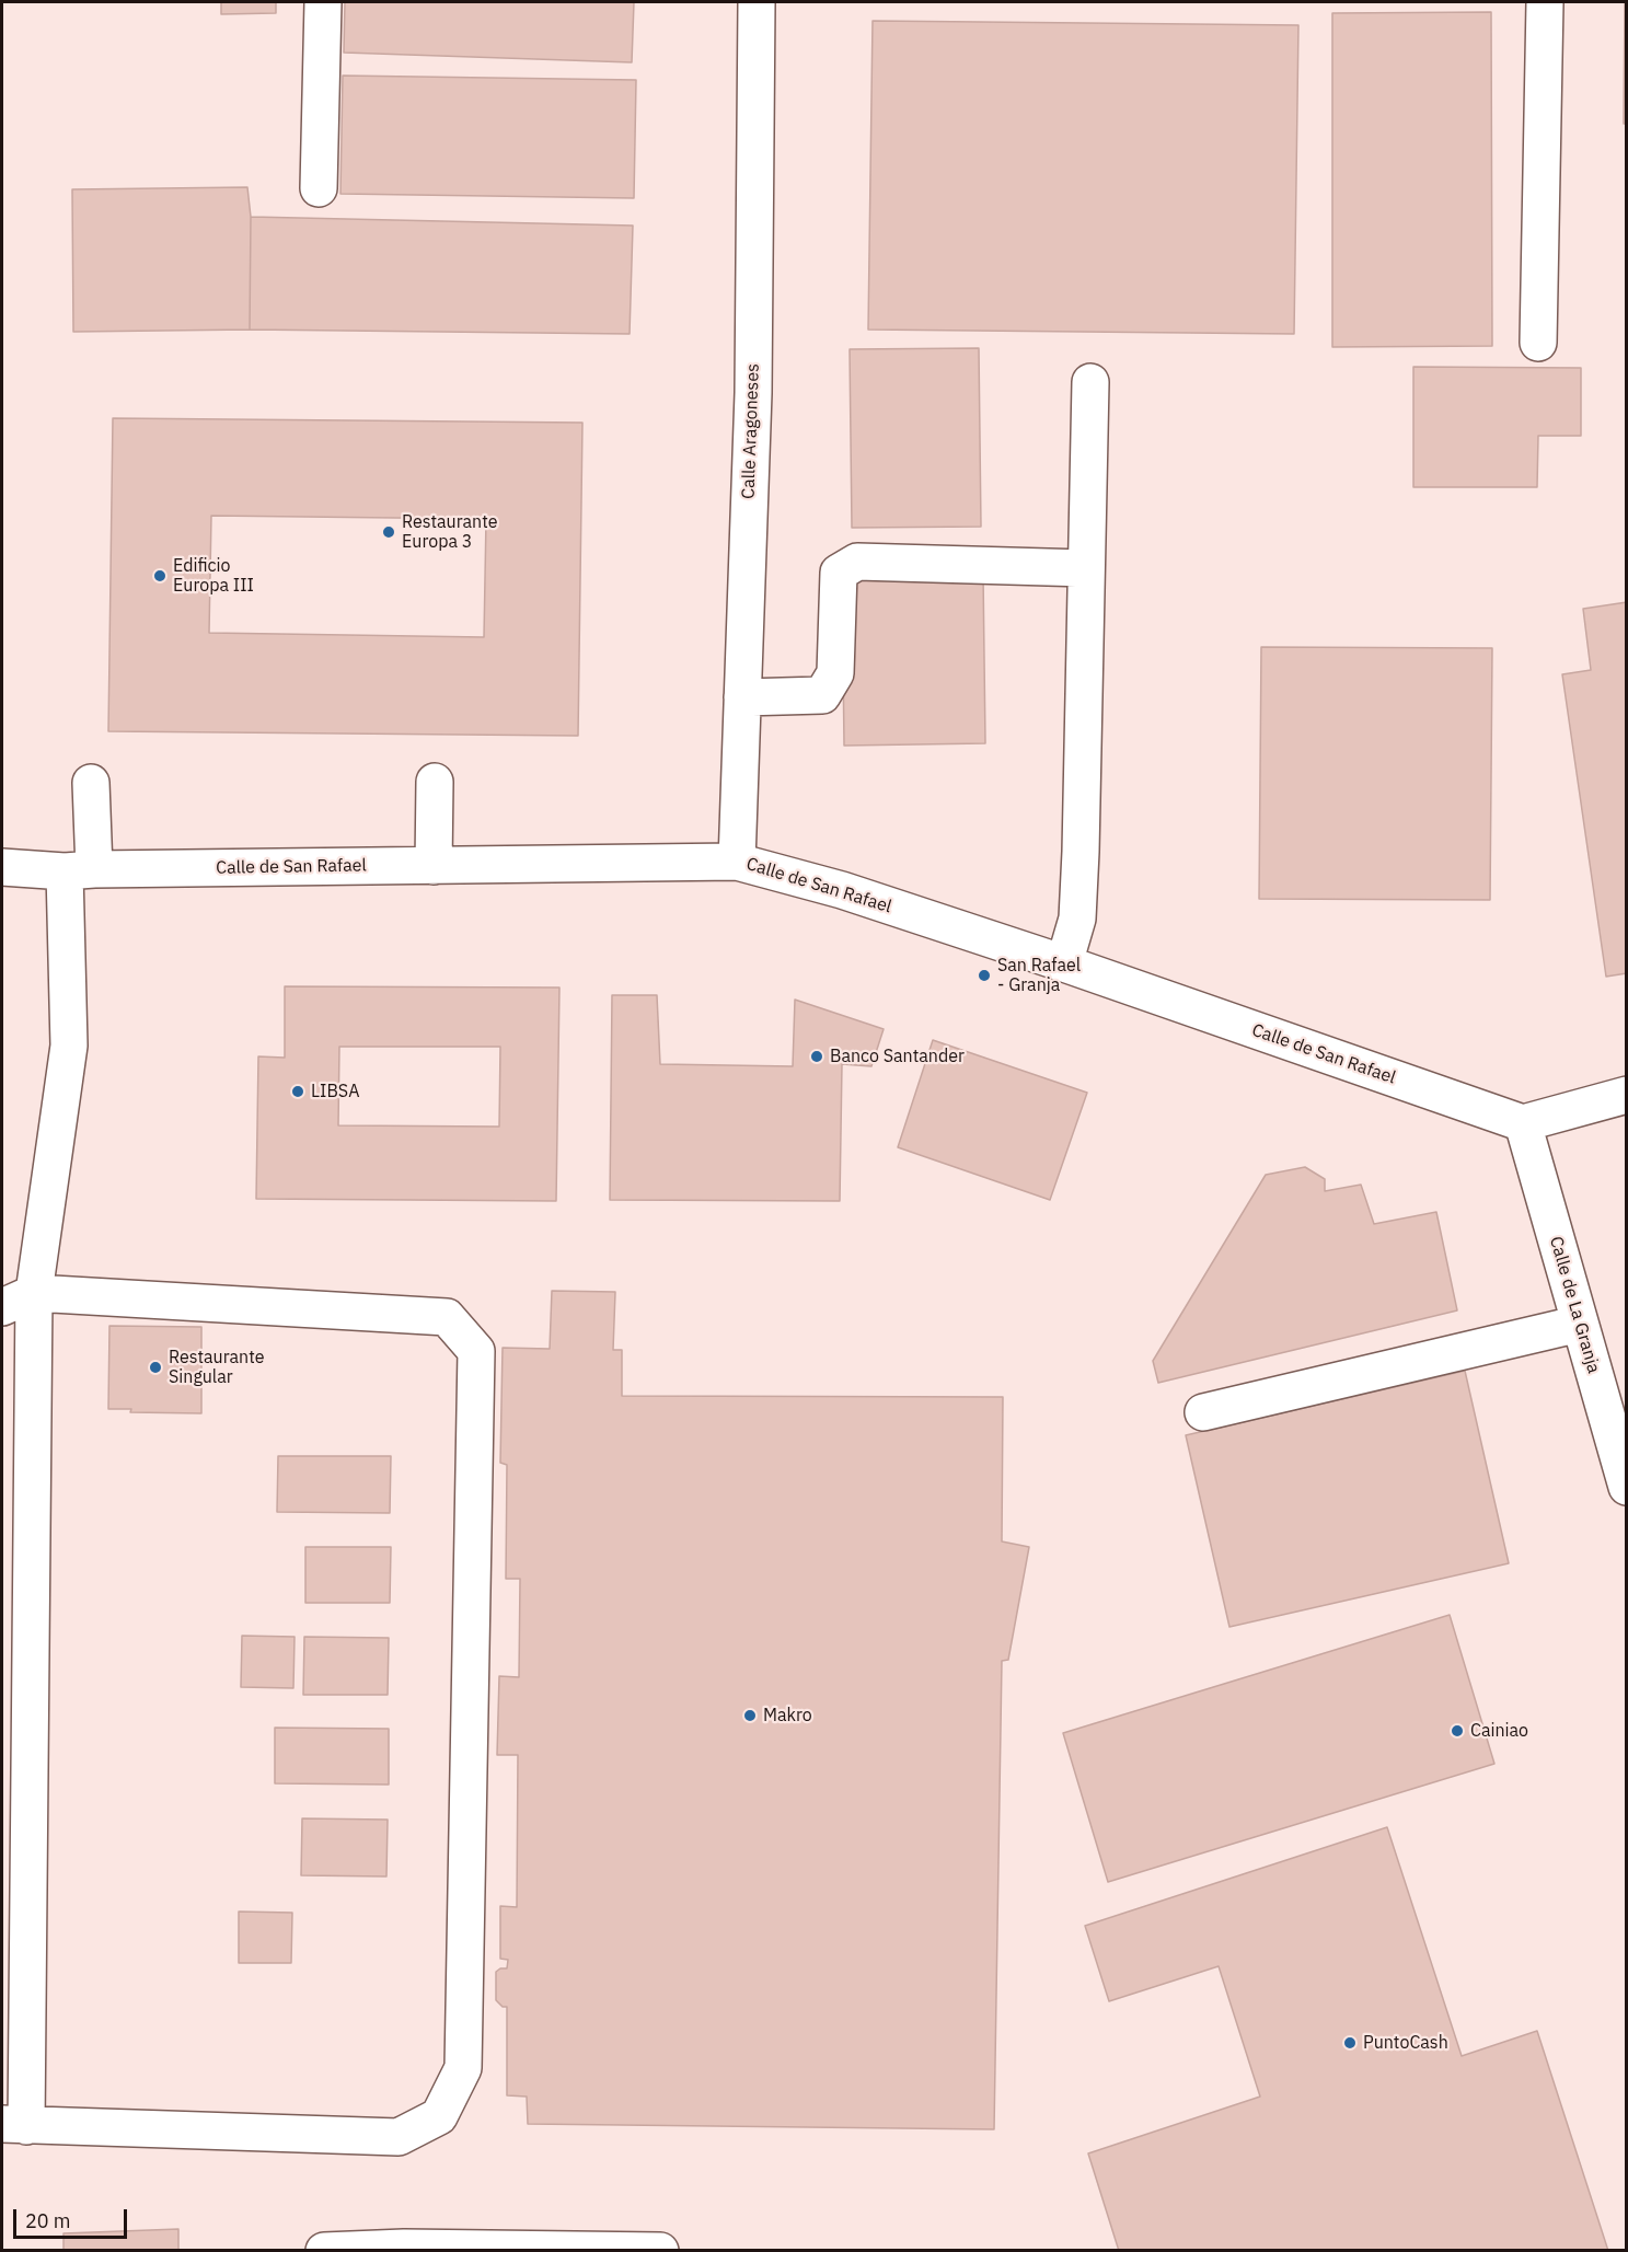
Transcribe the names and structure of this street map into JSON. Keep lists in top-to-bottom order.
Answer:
{
  "streets": {
    "street": ["Calle Aragoneses", "Calle de San Rafael", "Calle de La Granja"]
  },
  "crossings": [
    ["Calle Aragoneses", "Calle de San Rafael"],
    ["Calle de San Rafael", "Calle de La Granja"]
  ],
  "places": [
    "Restaurante Europa 3",
    "Edificio Europa III",
    "San Rafael - Granja",
    "Banco Santander",
    "LIBSA",
    "Restaurante Singular",
    "Makro",
    "Cainiao",
    "PuntoCash"
  ],
  "scale_bar": "20 m"
}
